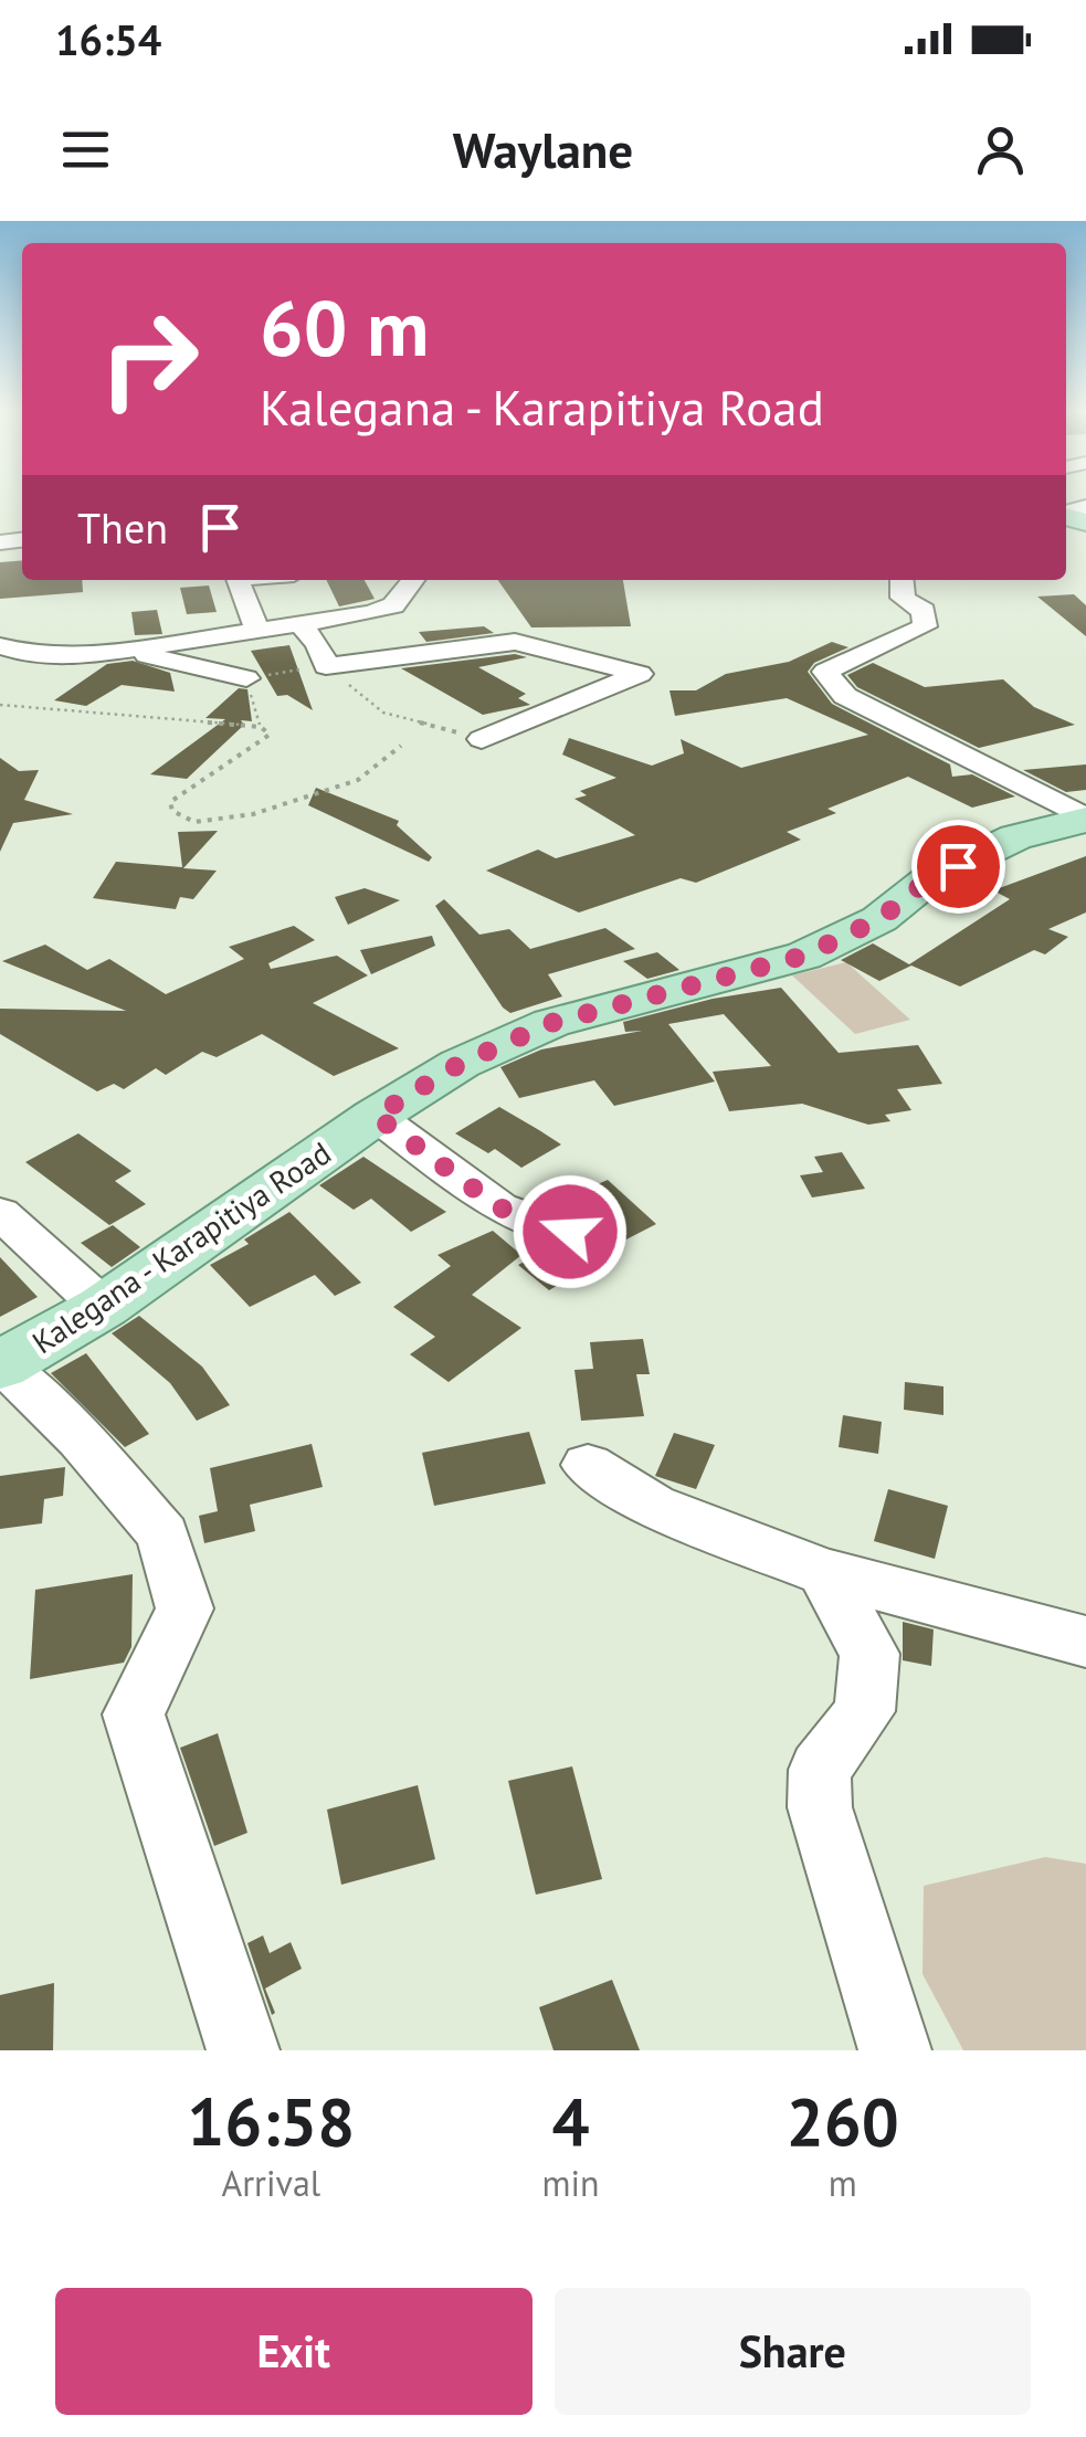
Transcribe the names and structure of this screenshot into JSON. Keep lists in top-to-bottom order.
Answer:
{
  "streets": {
    "main road": ["Kalegana - Karapitiya Road"]
  },
  "page": {
    "status": "16:54",
    "header": "Waylane",
    "turn": ["60 m", "Kalegana - Karapitiya Road"],
    "then": "Then",
    "eta": [
      "16:58",
      "Arrival",
      "4",
      "min",
      "260",
      "m"
    ],
    "buttons": ["Exit", "Share"]
  }
}
